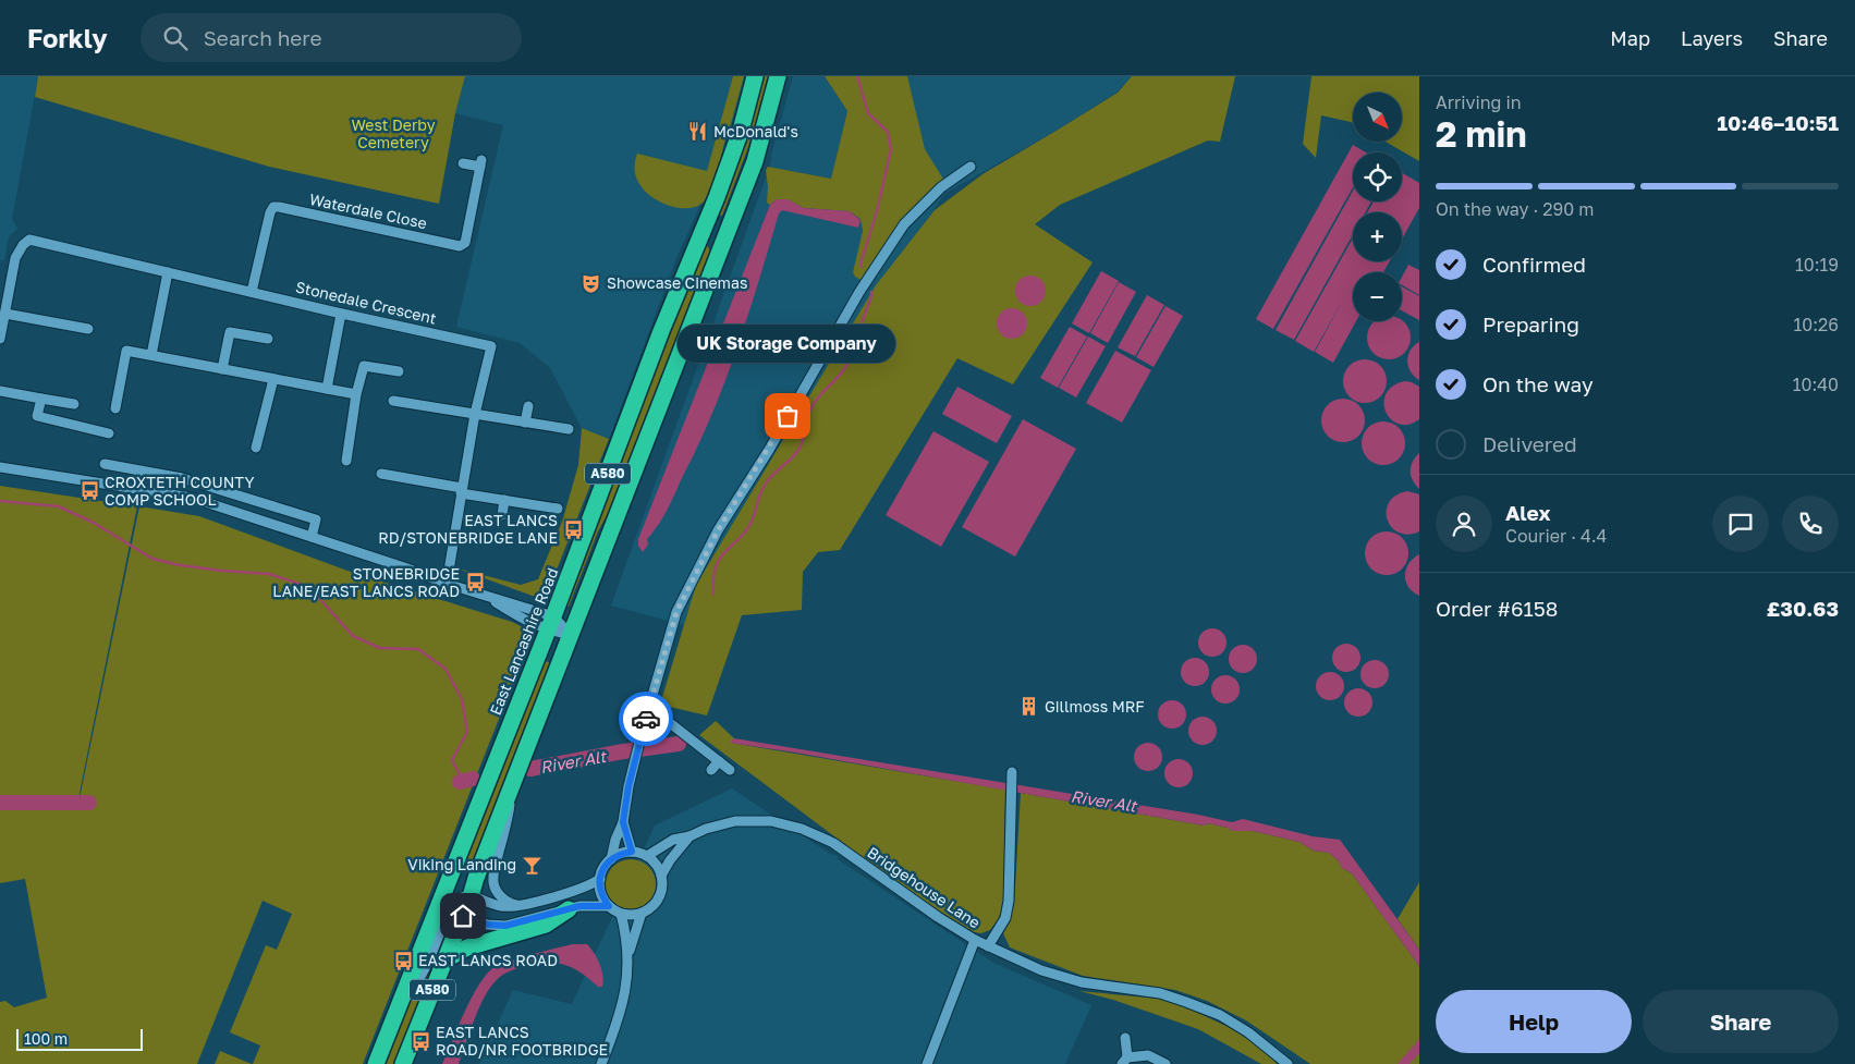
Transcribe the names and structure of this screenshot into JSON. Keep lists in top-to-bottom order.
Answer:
{
  "streets": {
    "highway": ["A580", "East Lancashire Road"],
    "street": ["Waterdale Close", "Stonedale Crescent", "Bridgehouse Lane"]
  },
  "crossings": [
    ["Waterdale Close", "Stonedale Crescent"]
  ],
  "water": ["River Alt"],
  "parks": ["West Derby Cemetery"],
  "places": {
    "restaurant": ["McDonald's"],
    "theatre": ["Showcase Cinemas"],
    "other": ["UK Storage Company"],
    "bus stop": [
      "CROXTETH COUNTY COMP SCHOOL",
      "EAST LANCS RD/STONEBRIDGE LANE",
      "STONEBRIDGE LANE/EAST LANCS ROAD",
      "EAST LANCS ROAD",
      "EAST LANCS ROAD/NR FOOTBRIDGE"
    ],
    "building": ["Gillmoss MRF"],
    "bar": ["Viking Landing"]
  },
  "scale_bar": "100 m",
  "north": "bottom right",
  "page": {
    "header": "Forkly",
    "search": "Search here",
    "nav": ["Map", "Layers", "Share"],
    "heading": ["2 min", "Arriving in", "10:46–10:51"],
    "panel": [
      "Alex",
      "Courier · 4.4",
      "Order #6158",
      "£30.63"
    ],
    "map_buttons": ["+", "−"],
    "bar": "On the way · 290 m",
    "list": [
      ["Confirmed", "10:19"],
      ["Preparing", "10:26"],
      ["On the way", "10:40"],
      "Delivered"
    ],
    "bubble": "UK Storage Company",
    "buttons": ["Help", "Share"],
    "scale": "100 m"
  }
}
